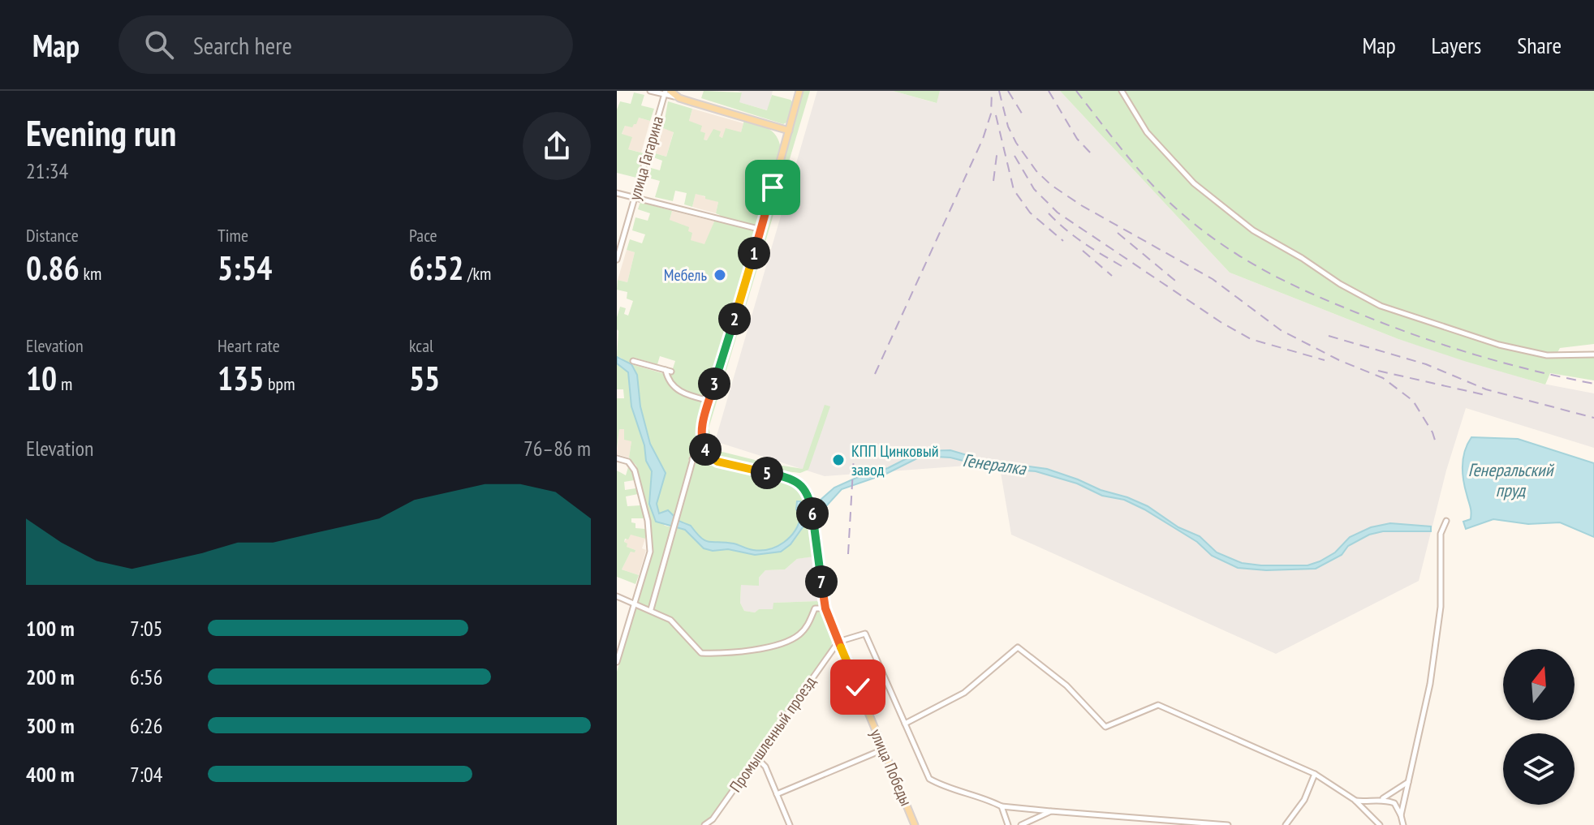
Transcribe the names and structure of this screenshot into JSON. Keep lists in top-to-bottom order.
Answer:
{
  "streets": {
    "main road": ["улица Победы"],
    "street": ["улица Гагарина", "Промышленный проезд"]
  },
  "crossings": [
    ["Промышленный проезд", "улица Победы"]
  ],
  "water": ["Генералка", "Генеральский пруд"],
  "places": ["Мебель", "КПП Цинковый завод"],
  "north": "top",
  "page": {
    "header": "Map",
    "search": "Search here",
    "nav": ["Map", "Layers", "Share"],
    "heading": ["Evening run", "21:34"],
    "stats": [
      ["Distance", "0.86 km"],
      ["Time", "5:54"],
      ["Pace", "6:52 /km"],
      ["Elevation", "10 m"],
      ["Heart rate", "135 bpm"],
      ["kcal", "55"]
    ],
    "pins": [
      "1",
      "2",
      "3",
      "4",
      "5",
      "6",
      "7"
    ],
    "chart": ["Elevation", "76–86 m"],
    "list": [
      {
        "name": "100 m",
        "note": "7:05"
      },
      {
        "name": "200 m",
        "note": "6:56"
      },
      {
        "name": "300 m",
        "note": "6:26"
      },
      {
        "name": "400 m",
        "note": "7:04"
      }
    ]
  }
}
